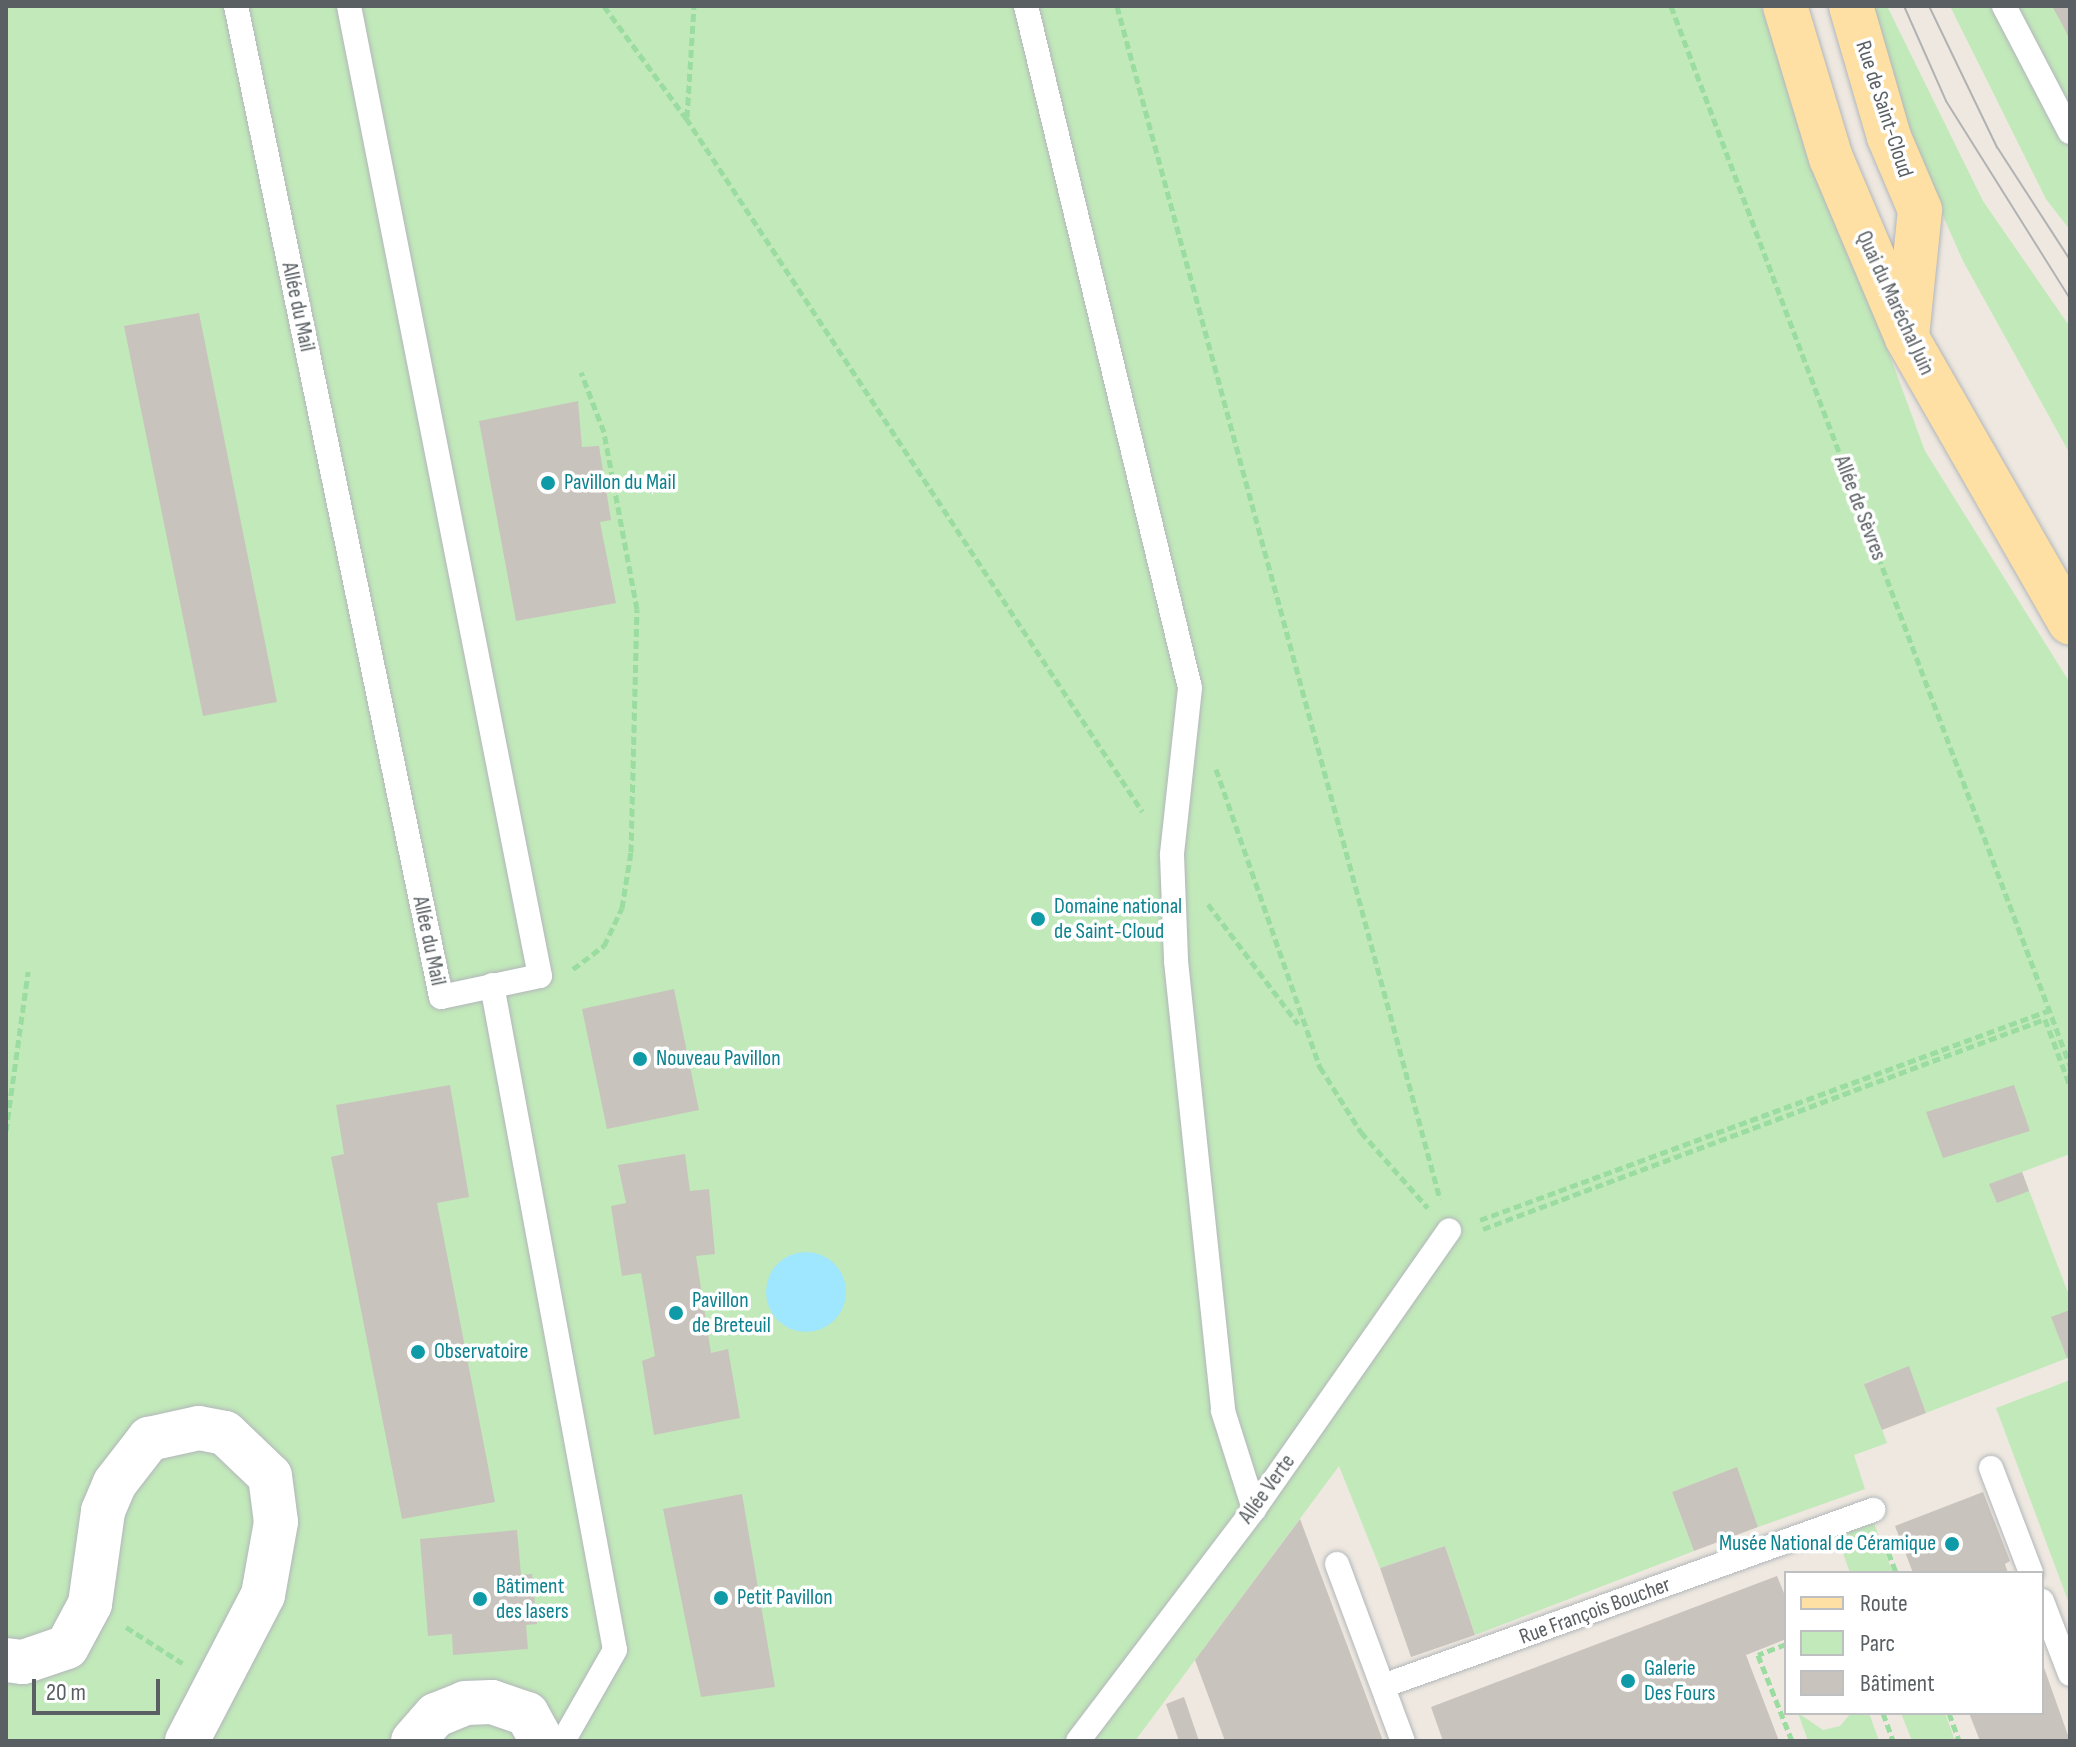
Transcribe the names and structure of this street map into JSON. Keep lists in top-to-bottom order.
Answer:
{
  "streets": {
    "main road": ["Rue de Saint-Cloud", "Quai du Maréchal Juin"],
    "lane": ["Allée du Mail", "Allée Verte", "Rue François Boucher"],
    "path": ["Allée de Sèvres"]
  },
  "crossings": [
    ["Rue de Saint-Cloud", "Quai du Maréchal Juin"]
  ],
  "places": [
    "Pavillon du Mail",
    "Domaine national de Saint-Cloud",
    "Nouveau Pavillon",
    "Pavillon de Breteuil",
    "Observatoire",
    "Musée National de Céramique",
    "Petit Pavillon",
    "Bâtiment des lasers",
    "Galerie Des Fours"
  ],
  "legend": ["Route", "Parc", "Bâtiment"],
  "scale_bar": "20 m"
}
